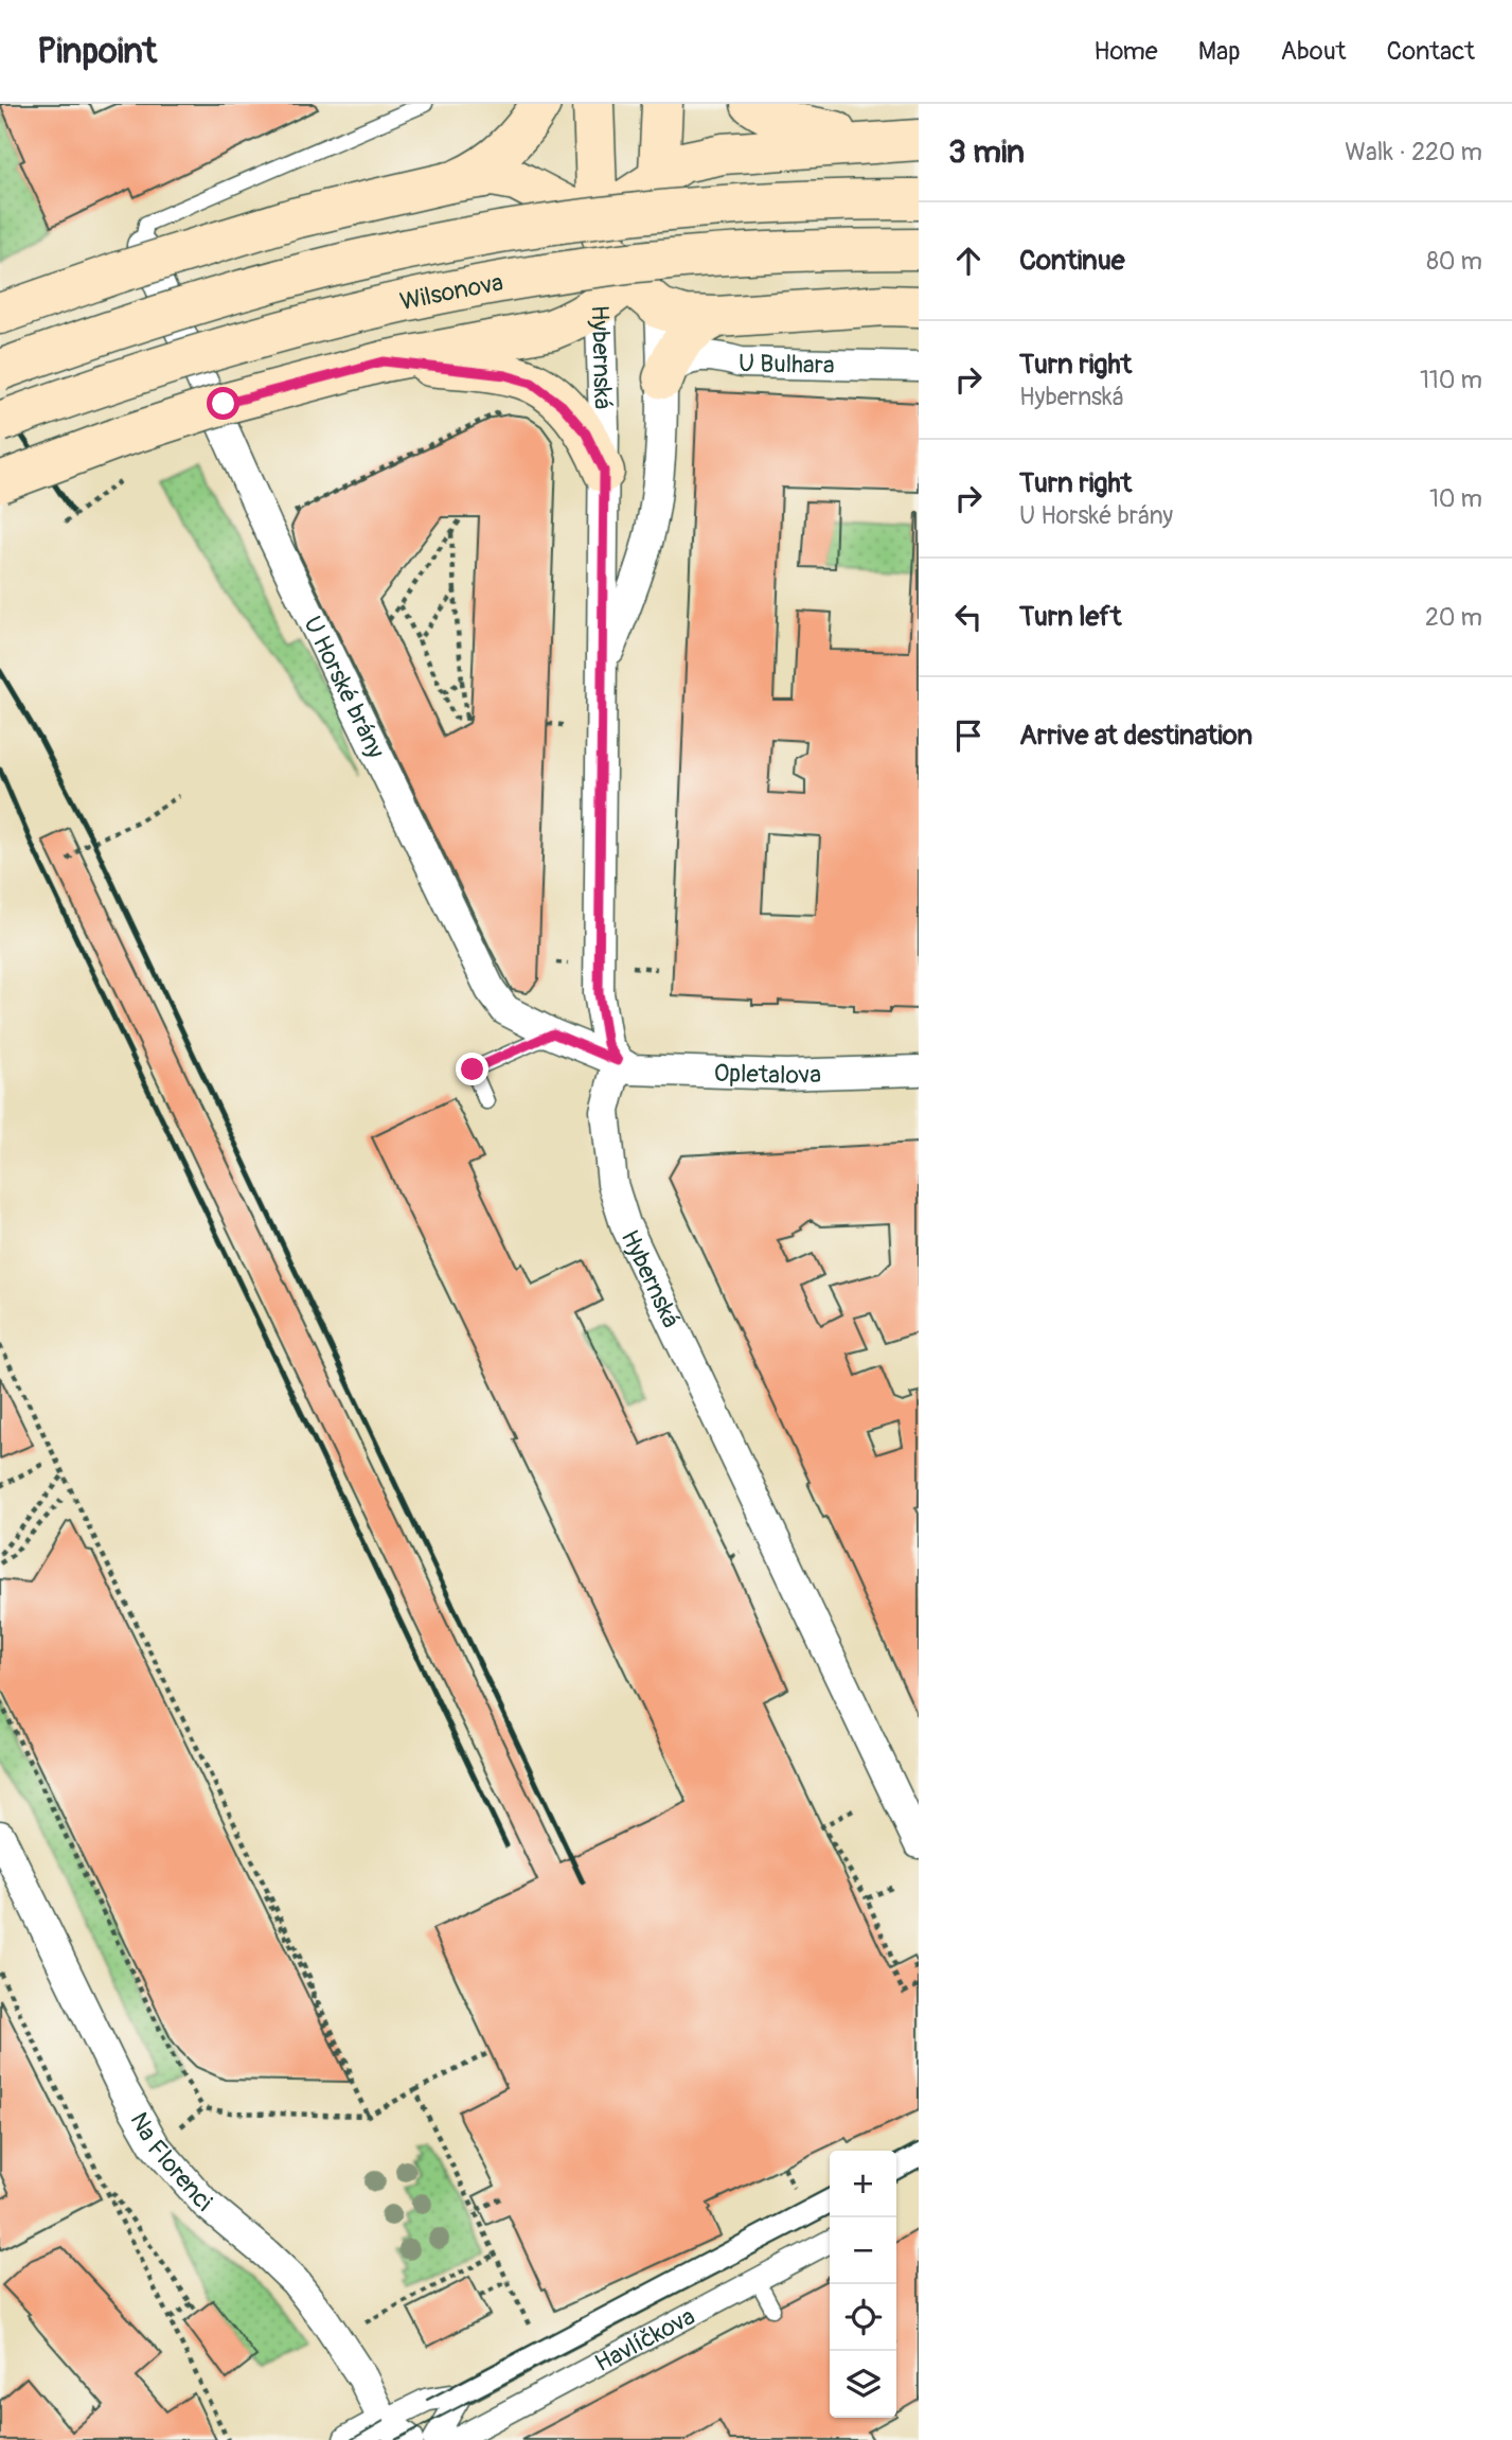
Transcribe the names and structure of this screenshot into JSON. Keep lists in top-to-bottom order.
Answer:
{
  "streets": {
    "main road": ["Wilsonova"],
    "street": [
      "Hybernská",
      "U Bulhara",
      "U Horské brány",
      "Opletalova",
      "Na Florenci",
      "Havlíčkova"
    ]
  },
  "crossings": [
    ["Hybernská", "U Horské brány"],
    ["Hybernská", "Opletalova"],
    ["U Horské brány", "Opletalova"],
    ["Na Florenci", "Havlíčkova"]
  ],
  "page": {
    "header": "Pinpoint",
    "nav": [
      "Home",
      "Map",
      "About",
      "Contact"
    ],
    "heading": ["3 min", "Walk · 220 m"],
    "list": [
      ["Continue", "80 m"],
      ["Turn right", "Hybernská", "110 m"],
      ["Turn right", "U Horské brány", "10 m"],
      ["Turn left", "20 m"],
      "Arrive at destination"
    ],
    "map_buttons": ["+", "−"]
  }
}
